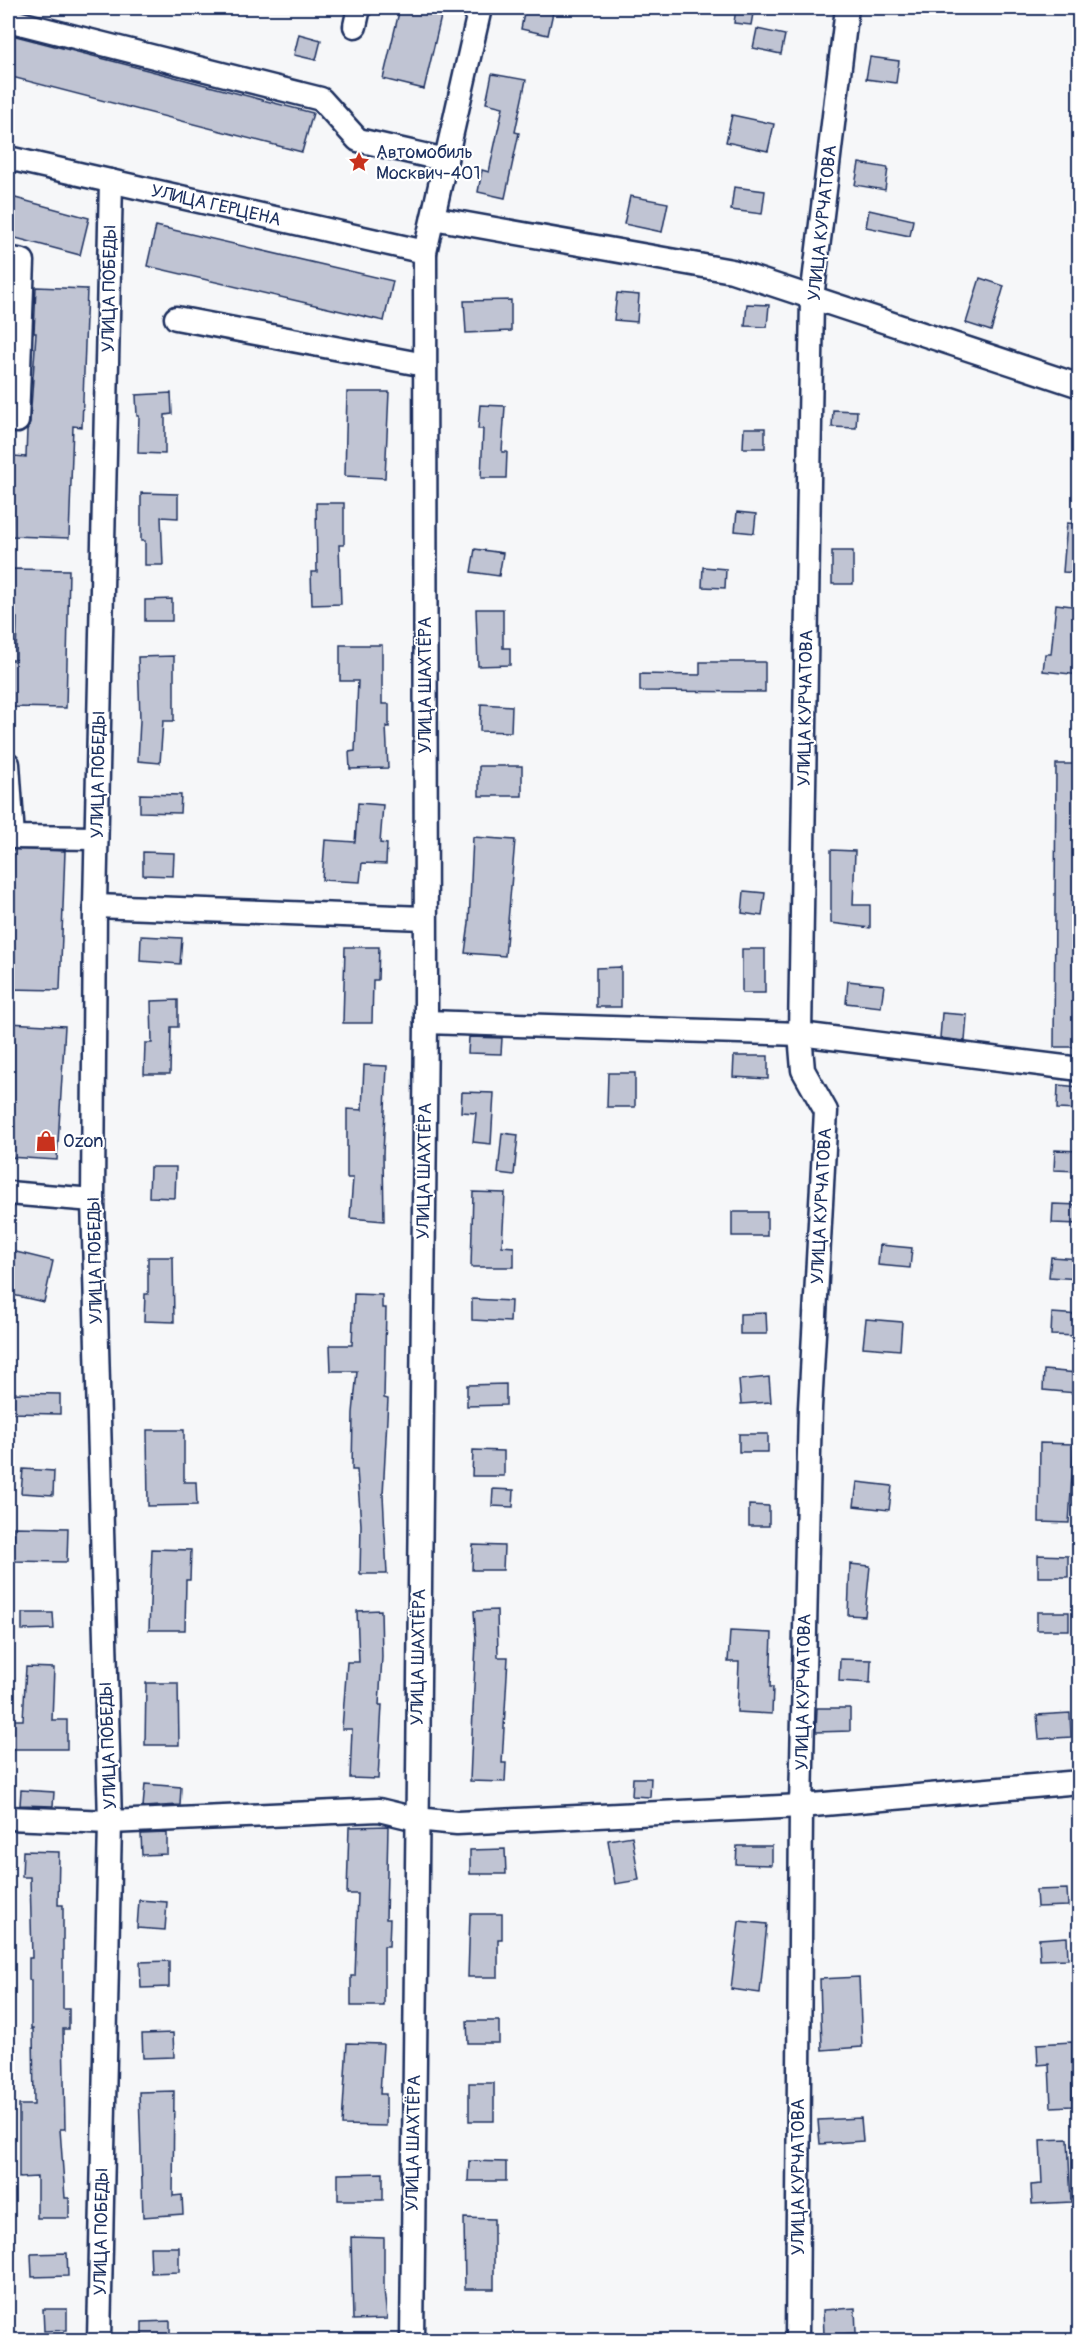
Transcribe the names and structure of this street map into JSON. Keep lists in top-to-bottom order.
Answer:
{
  "streets": {
    "street": [
      "УЛИЦА ГЕРЦЕНА",
      "УЛИЦА КУРЧАТОВА",
      "УЛИЦА ПОБЕДЫ",
      "УЛИЦА ШАХТЁРА"
    ]
  },
  "crossings": [
    ["УЛИЦА ГЕРЦЕНА", "УЛИЦА ПОБЕДЫ"],
    ["УЛИЦА ГЕРЦЕНА", "УЛИЦА ШАХТЁРА"]
  ],
  "places": {
    "place": ["Автомобиль Москвич-401"],
    "shop": ["Ozon"]
  }
}
